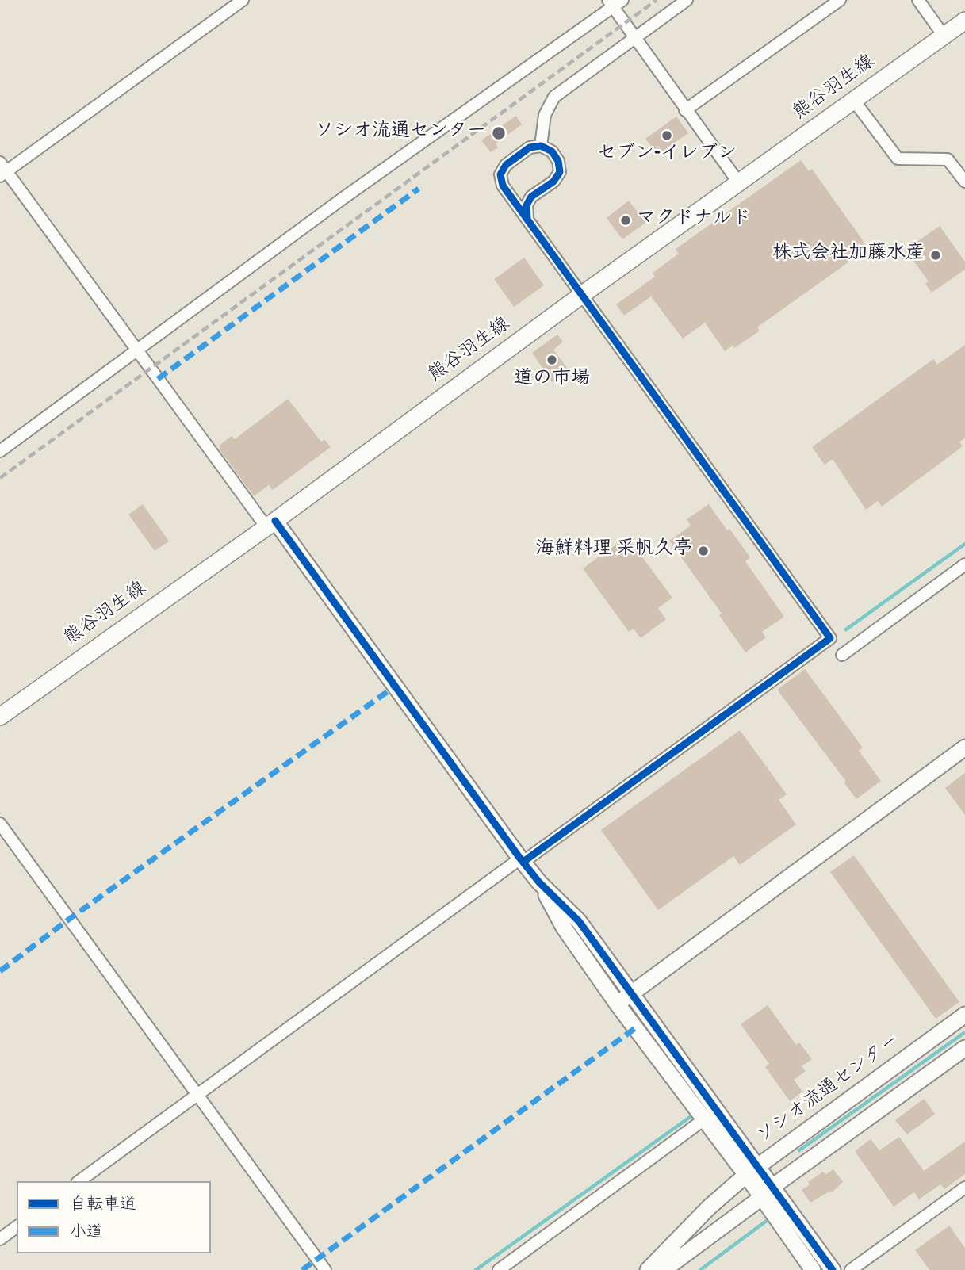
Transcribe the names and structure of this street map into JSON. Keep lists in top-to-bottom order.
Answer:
{
  "streets": {
    "main road": ["熊谷羽生線"],
    "street": ["ソシオ流通センター"]
  },
  "places": [
    "ソシオ流通センター",
    "セブン-イレブン",
    "マクドナルド",
    "株式会社加藤水産",
    "道の市場",
    "海鮮料理 采帆久亭"
  ],
  "legend": ["自転車道", "小道"]
}
